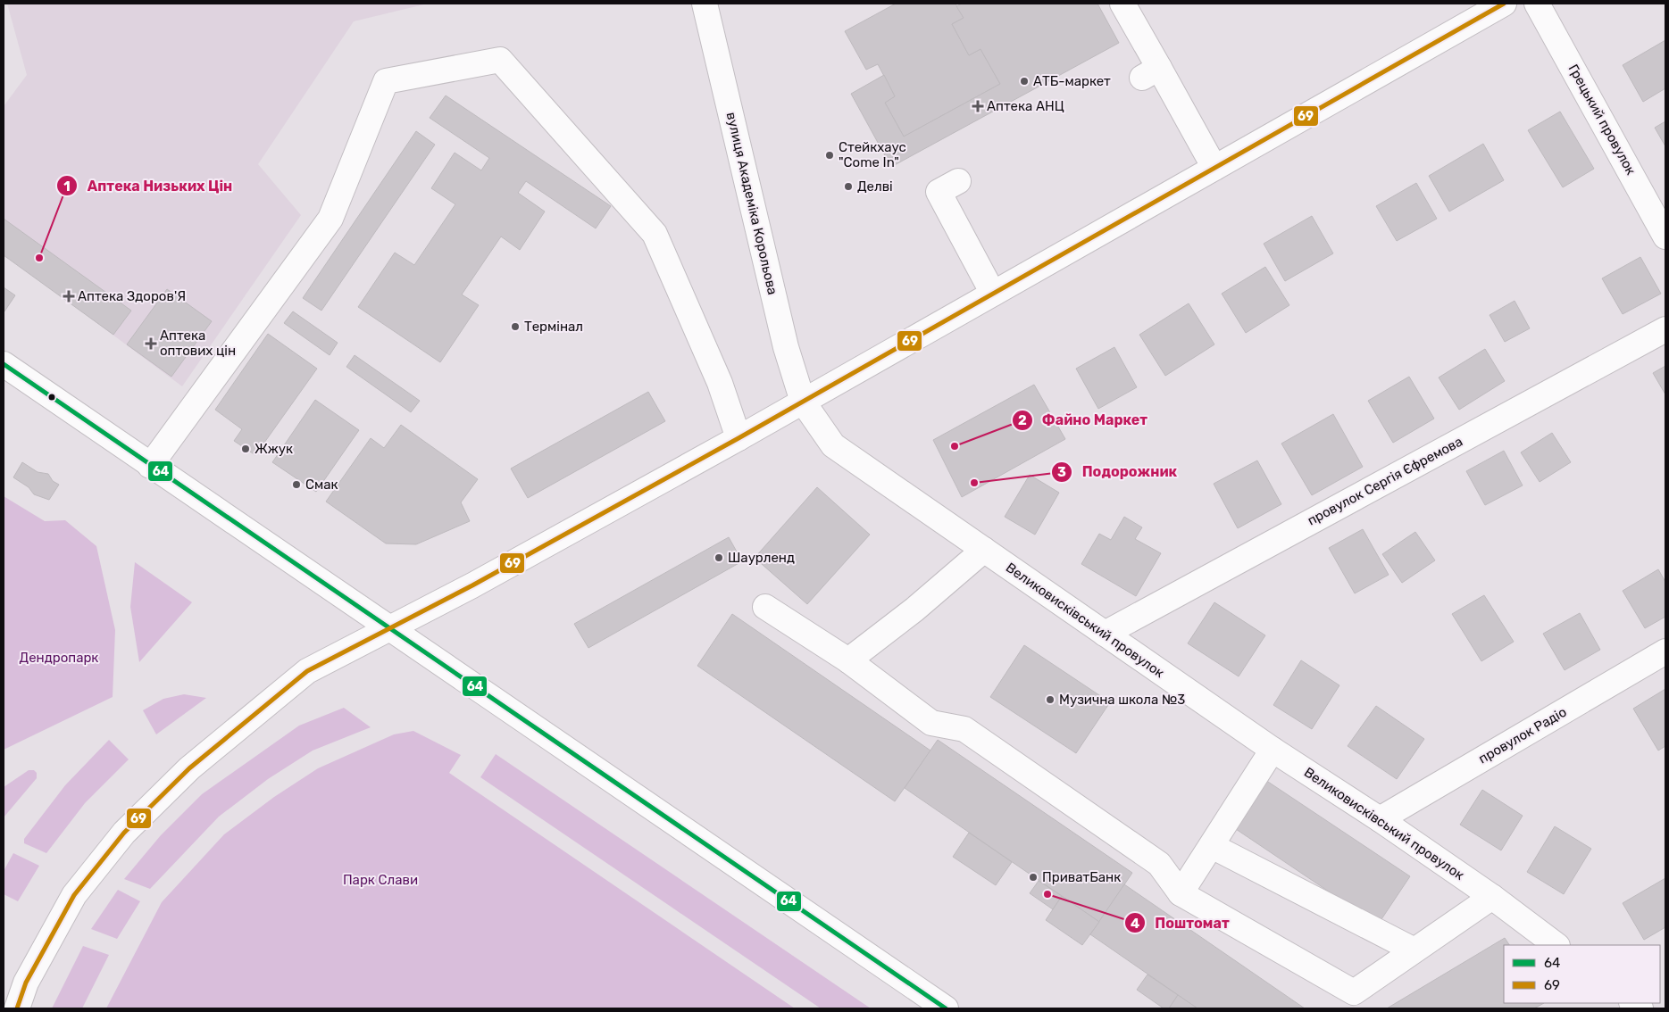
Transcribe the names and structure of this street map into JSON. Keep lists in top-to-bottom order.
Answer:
{
  "streets": {
    "main road": [
      "Грецький провулок",
      "вулиця Академіка Корольова",
      "провулок Сергія Єфремова",
      "Великовисківський провулок",
      "провулок Радіо"
    ]
  },
  "crossings": [
    ["вулиця Академіка Корольова", "Великовисківський провулок"],
    ["провулок Сергія Єфремова", "Великовисківський провулок"],
    ["Великовисківський провулок", "провулок Радіо"]
  ],
  "parks": ["Дендропарк", "Парк Слави"],
  "places": {
    "other": [
      "АТБ-маркет",
      "Стейкхаус \"Come In\"",
      "Делві",
      "Аптека Низьких Цін",
      "Термінал",
      "Файно Маркет",
      "Жжук",
      "Подорожник",
      "Смак",
      "Шаурленд",
      "Музична школа №3",
      "ПриватБанк",
      "Поштомат"
    ],
    "health": ["Аптека АНЦ", "Аптека Здоров'Я", "Аптека оптових цін"]
  },
  "lines": ["transit line 69", "transit line 64"],
  "legend": ["64", "69"]
}
